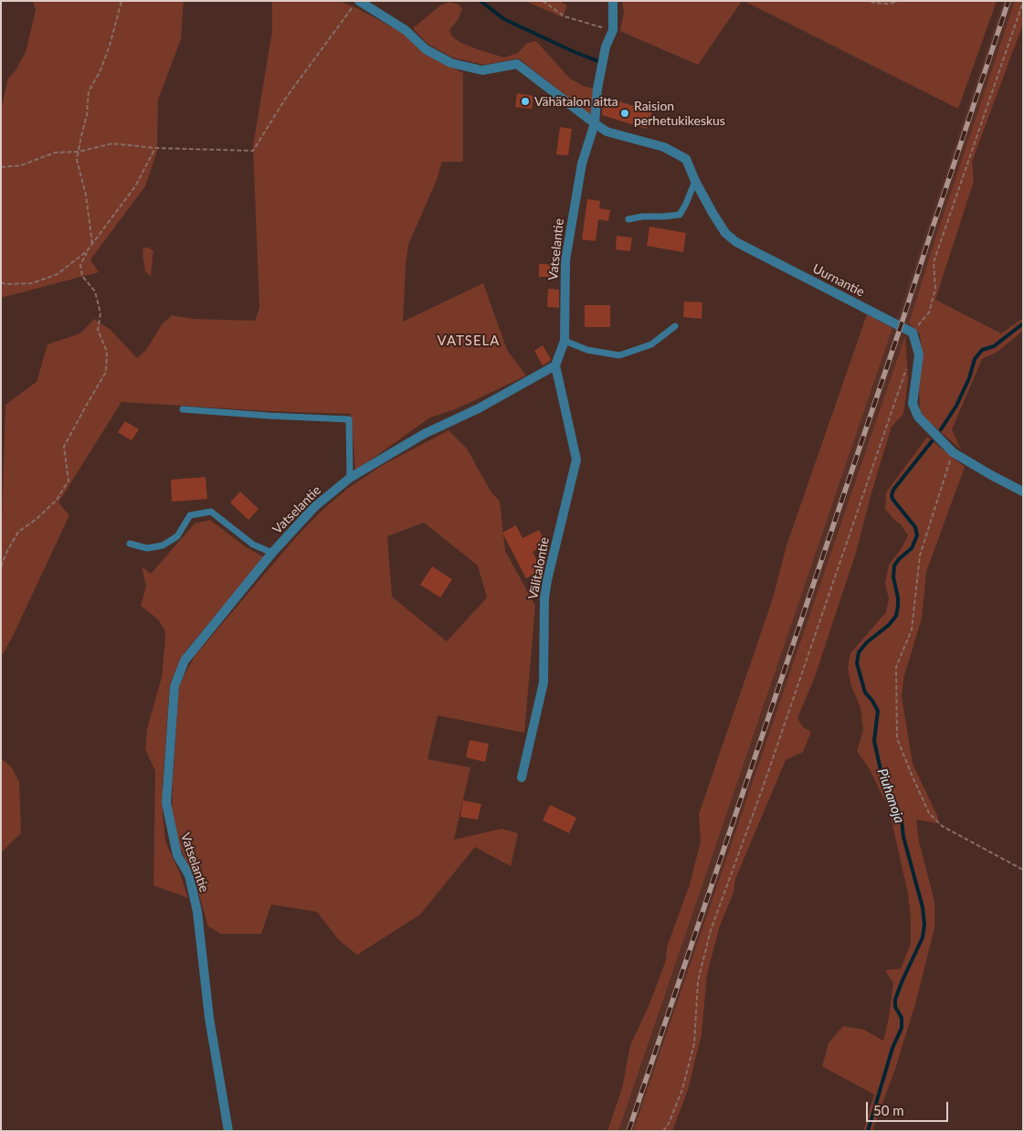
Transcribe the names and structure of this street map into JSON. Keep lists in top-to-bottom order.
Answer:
{
  "streets": {
    "street": ["Vatselantie", "Uurnantie", "Välitalontie"]
  },
  "crossings": [
    ["Vatselantie", "Uurnantie"],
    ["Vatselantie", "Välitalontie"]
  ],
  "districts": ["VATSELA"],
  "water": ["Piuhanoja"],
  "places": ["Vähätalon aitta", "Raision perhetukikeskus"],
  "scale_bar": "50 m"
}
